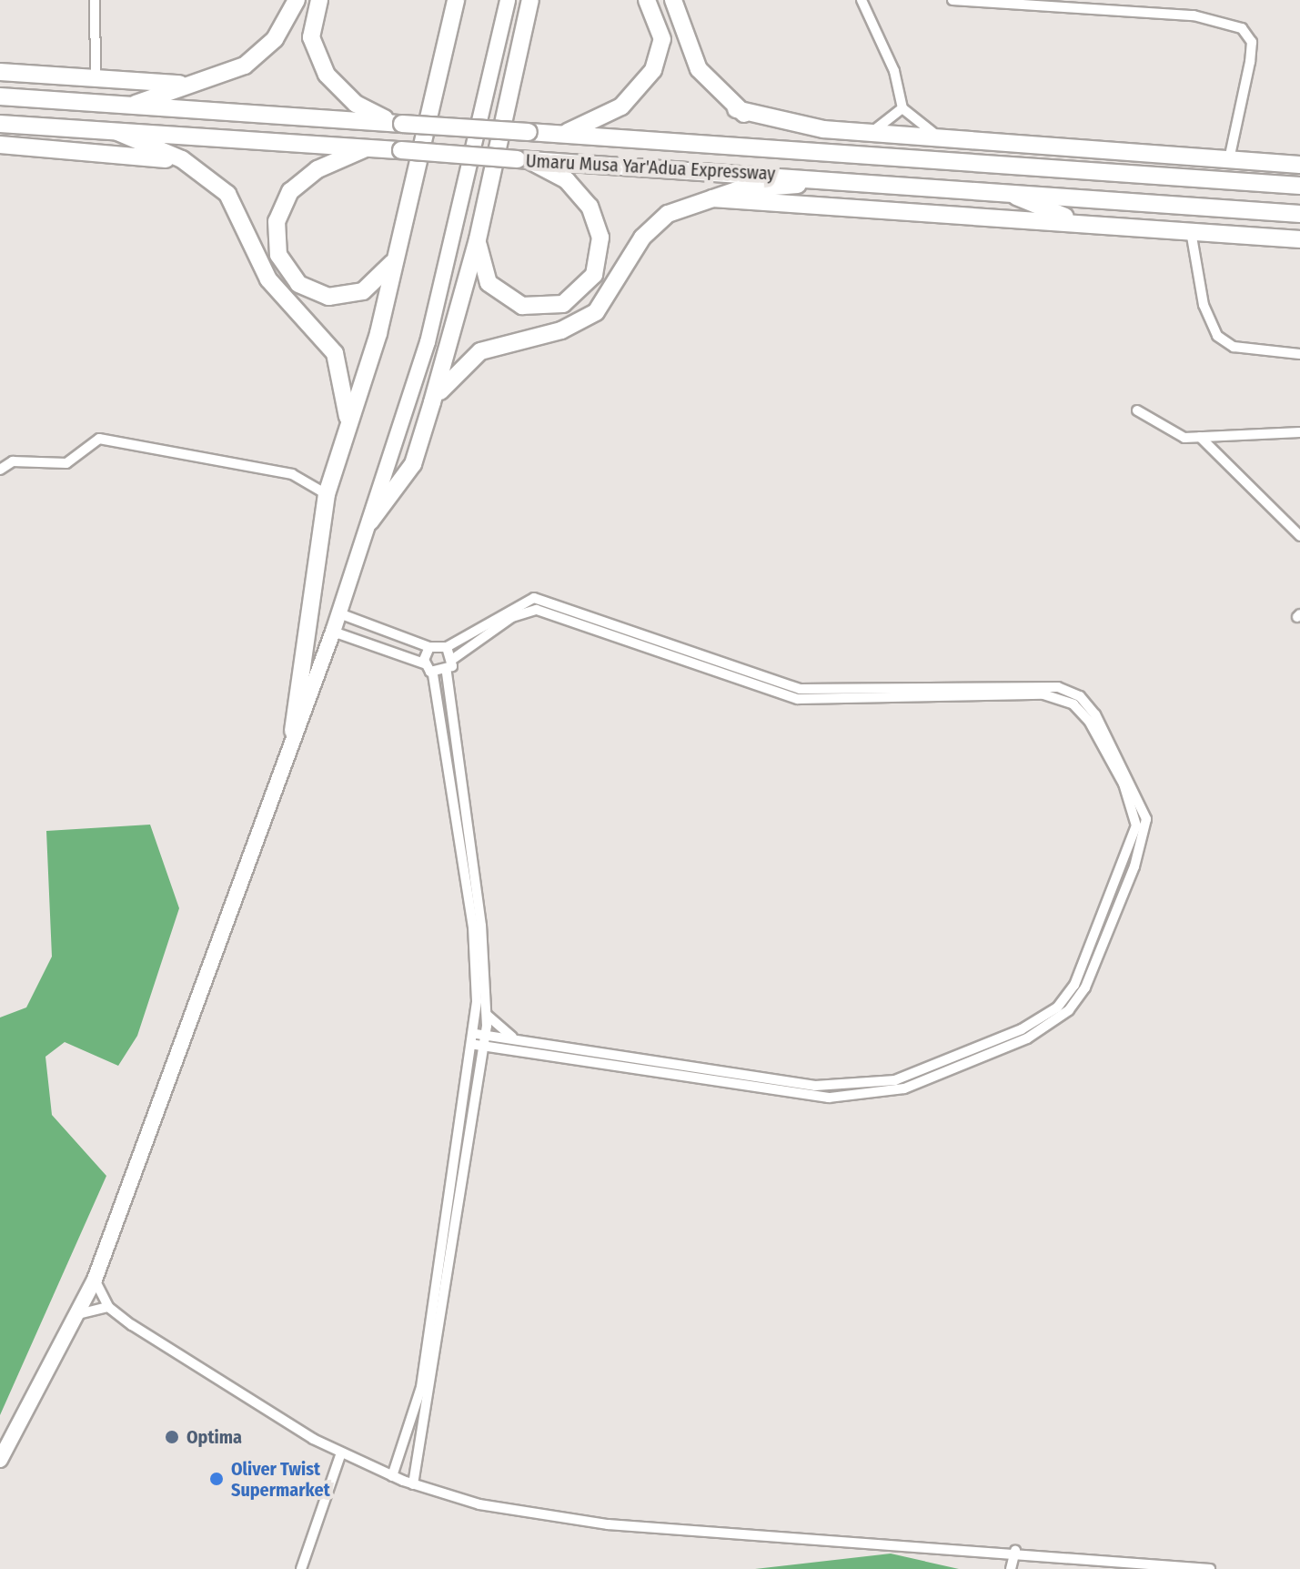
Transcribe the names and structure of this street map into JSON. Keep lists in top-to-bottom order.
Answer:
{
  "streets": {
    "highway": ["Umaru Musa Yar'Adua Expressway"]
  },
  "places": ["Optima", "Oliver Twist Supermarket"]
}
